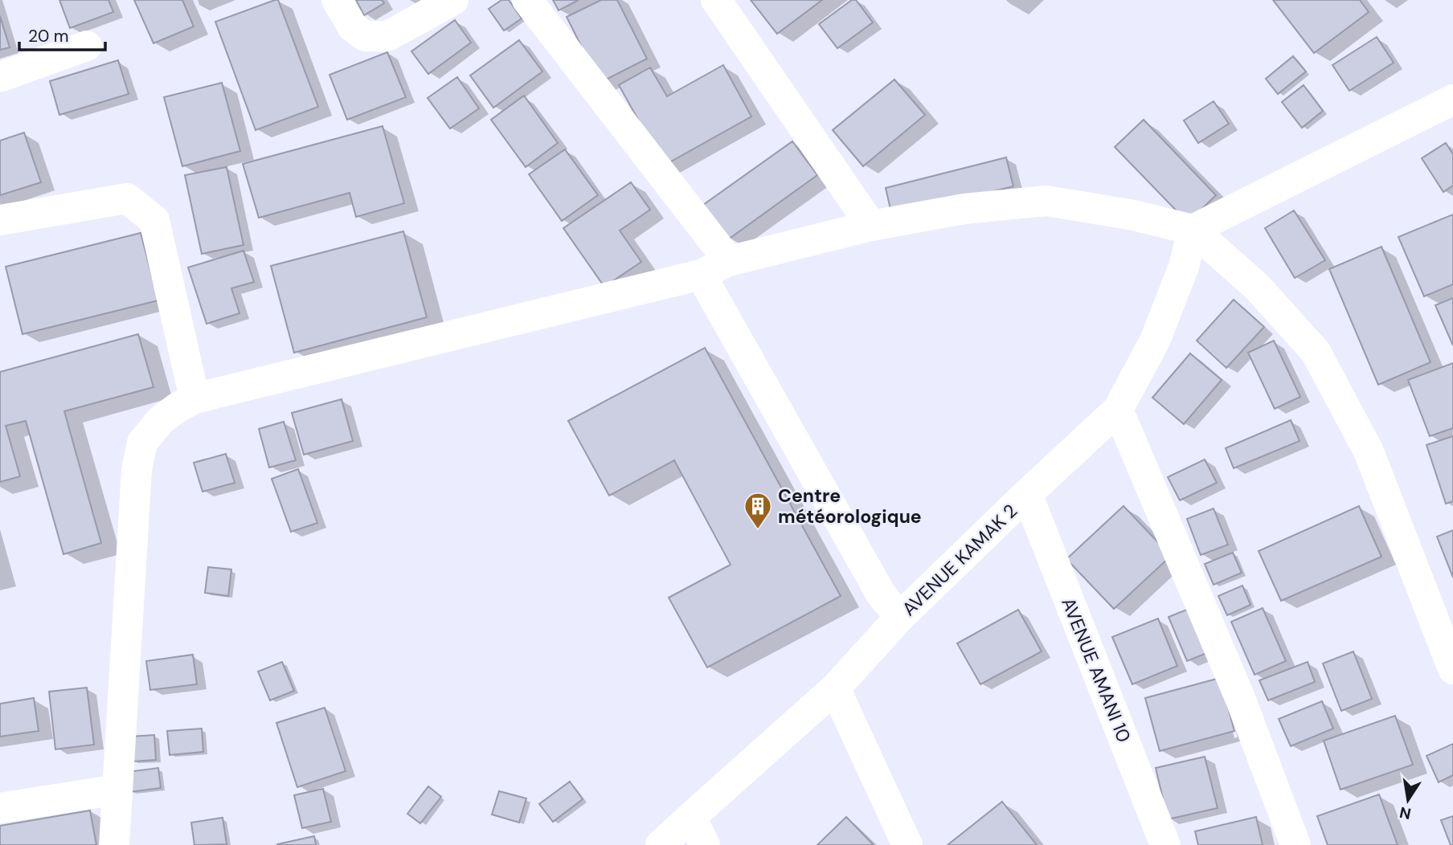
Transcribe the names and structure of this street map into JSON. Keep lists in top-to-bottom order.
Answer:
{
  "streets": {
    "street": ["AVENUE KAMAK 2", "AVENUE AMANI 10"]
  },
  "crossings": [
    ["AVENUE KAMAK 2", "AVENUE AMANI 10"]
  ],
  "places": {
    "building": ["Centre météorologique"]
  },
  "scale_bar": "20 m",
  "north": "bottom"
}
